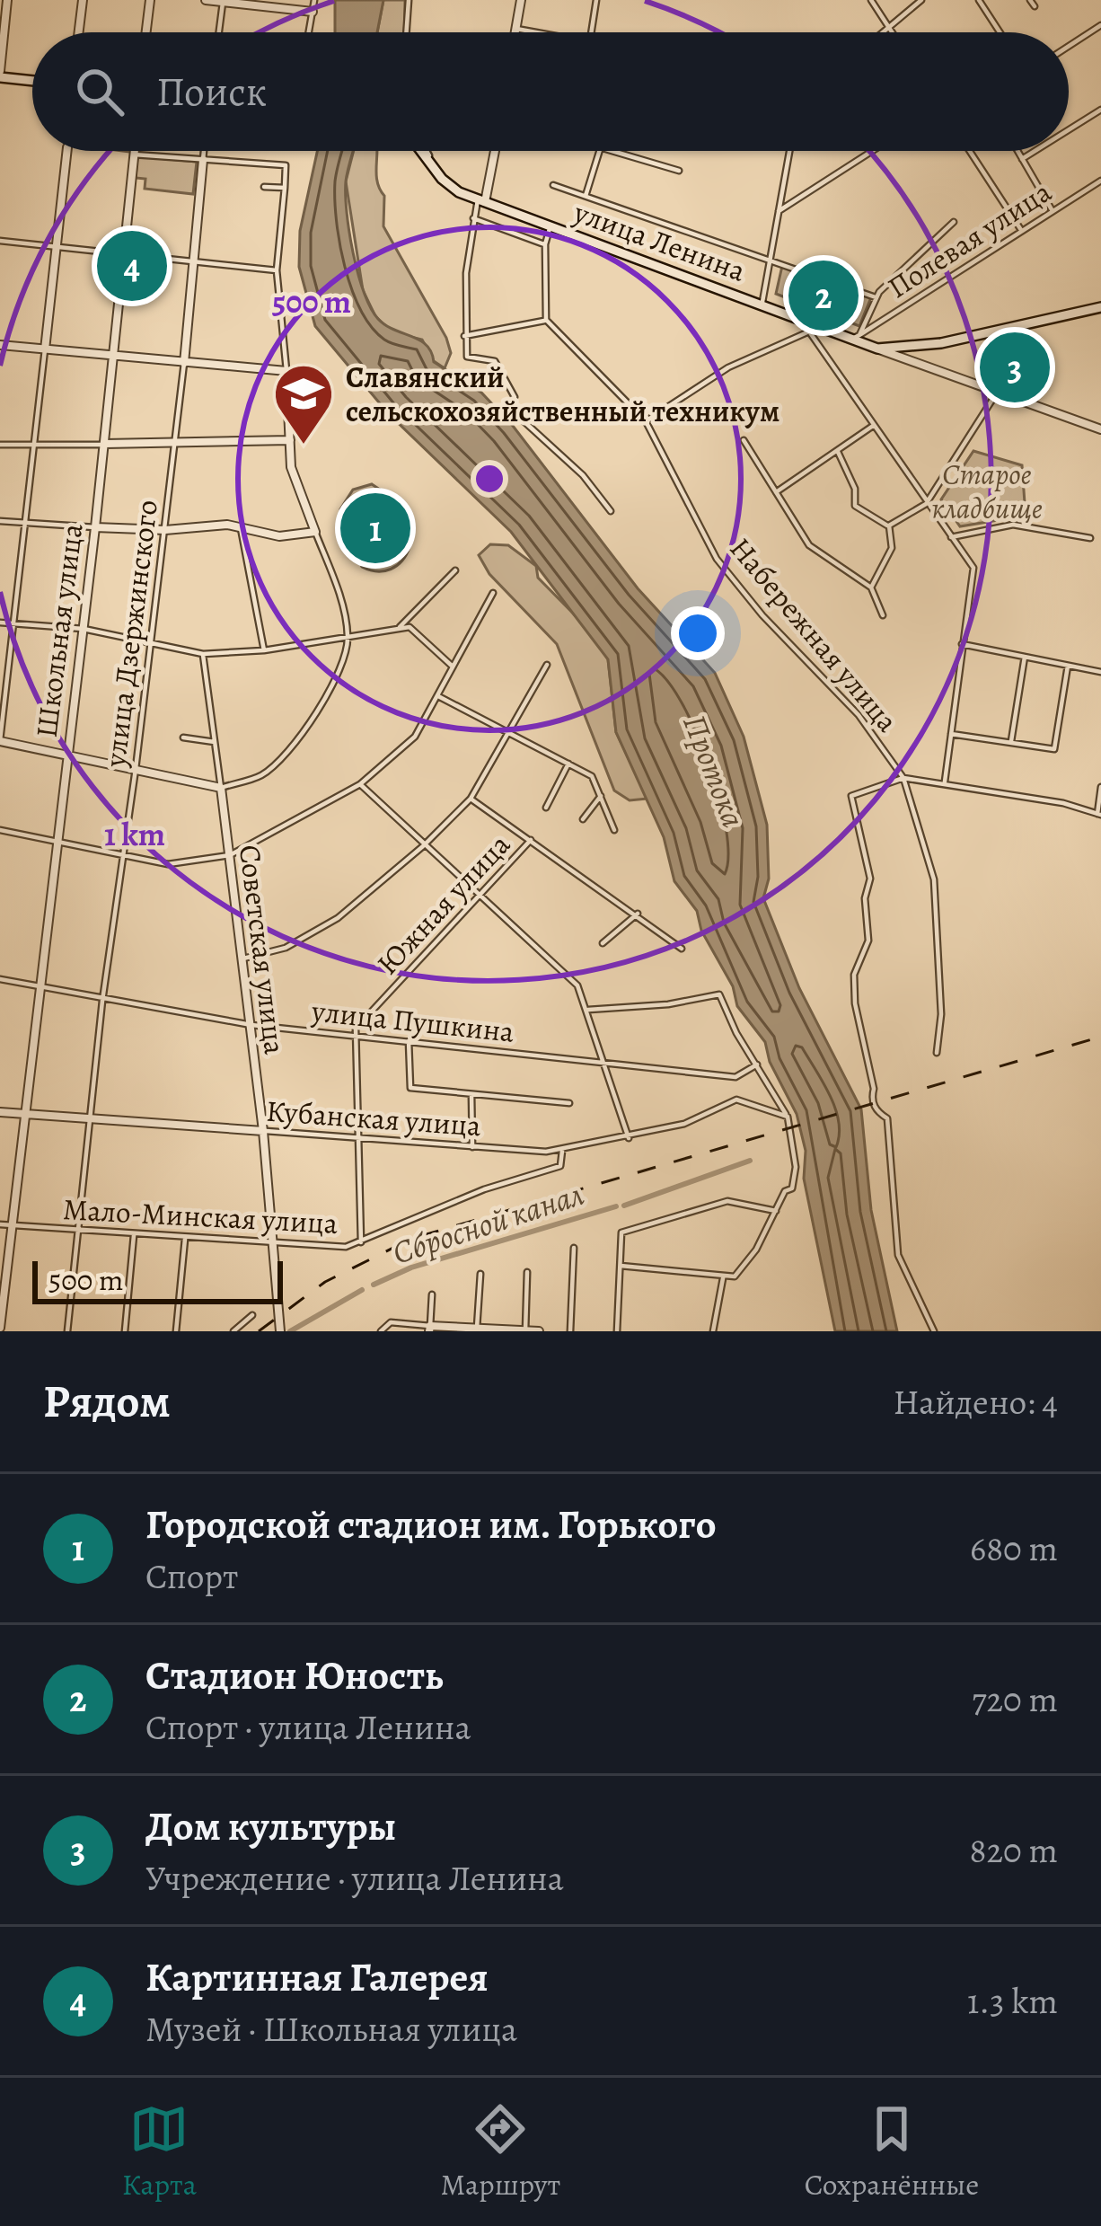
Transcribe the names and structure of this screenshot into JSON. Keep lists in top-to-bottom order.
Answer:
{
  "streets": {
    "main road": ["улица Ленина"],
    "street": [
      "Полевая улица",
      "Школьная улица",
      "улица Дзержинского",
      "Набережная улица",
      "Южная улица",
      "Советская улица",
      "улица Пушкина",
      "Кубанская улица",
      "Мало-Минская улица"
    ]
  },
  "crossings": [
    ["Полевая улица", "улица Ленина"],
    ["Школьная улица", "улица Пушкина"],
    ["Школьная улица", "Кубанская улица"],
    ["Школьная улица", "Мало-Минская улица"],
    ["улица Дзержинского", "улица Пушкина"],
    ["улица Дзержинского", "Кубанская улица"],
    ["улица Дзержинского", "Мало-Минская улица"],
    ["Южная улица", "улица Пушкина"],
    ["Советская улица", "улица Пушкина"],
    ["Советская улица", "Кубанская улица"],
    ["Советская улица", "Мало-Минская улица"],
    ["Кубанская улица", "Мало-Минская улица"]
  ],
  "water": ["Протока", "Сбросной канал"],
  "parks": ["Старое кладбище"],
  "places": {
    "school or university": ["Славянский сельскохозяйственный техникум"]
  },
  "scale_bar": "500 m",
  "page": {
    "search": "Поиск",
    "pins": [
      "4",
      "2",
      "3",
      "1"
    ],
    "scale": "500 m",
    "heading": ["Рядом", "Найдено: 4"],
    "list": [
      {
        "mark": "1",
        "name": "Городской cтадион им. Горького",
        "note": "Спорт",
        "value": "680 m"
      },
      {
        "mark": "2",
        "name": "Стадион Юность",
        "note": "Спорт · улица Ленина",
        "value": "720 m"
      },
      {
        "mark": "3",
        "name": "Дом культуры",
        "note": "Учреждение · улица Ленина",
        "value": "820 m"
      },
      {
        "mark": "4",
        "name": "Картинная Галерея",
        "note": "Музей · Школьная улица",
        "value": "1.3 km"
      }
    ],
    "nav": ["Карта", "Маршрут", "Сохранённые"]
  },
  "rings": ["500 m", "1 km"]
}
